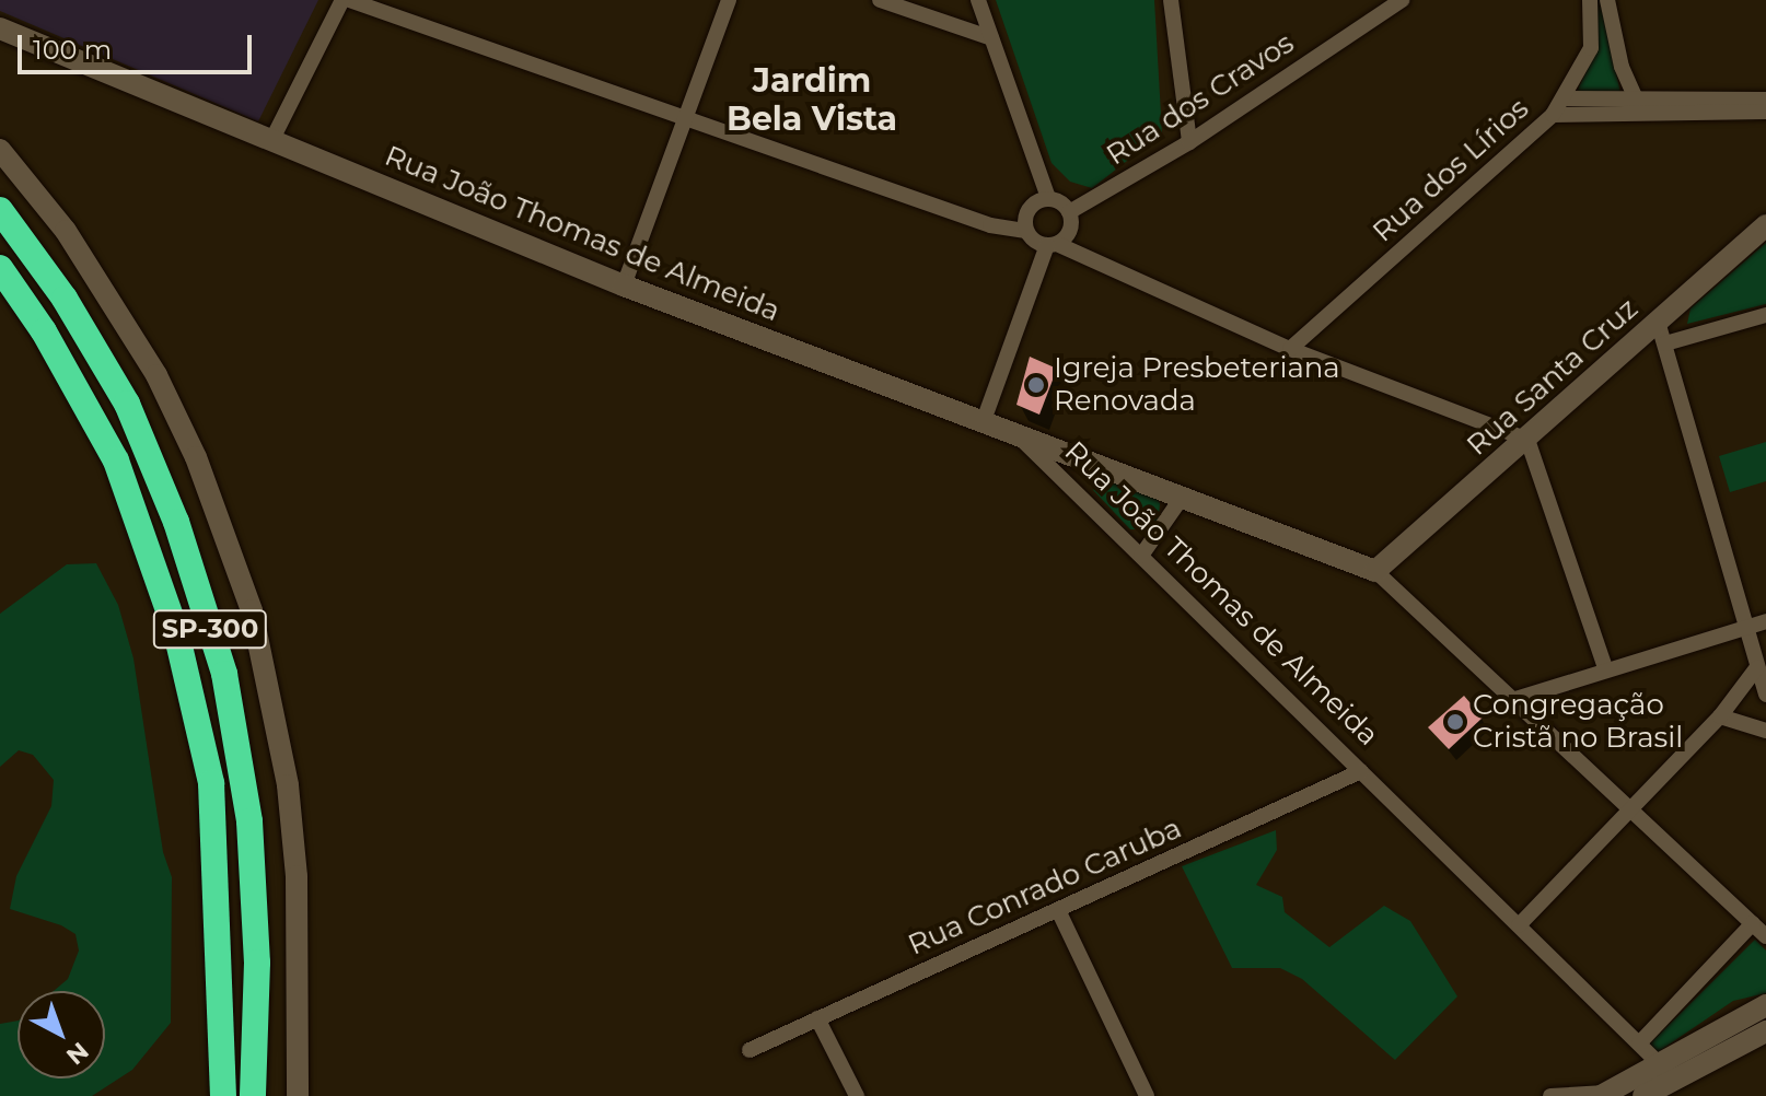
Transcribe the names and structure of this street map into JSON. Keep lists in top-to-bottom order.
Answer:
{
  "streets": {
    "highway": ["SP-300"],
    "street": [
      "Rua dos Cravos",
      "Rua dos Lírios",
      "Rua João Thomas de Almeida",
      "Rua Santa Cruz",
      "Rua Conrado Caruba"
    ]
  },
  "crossings": [
    ["Rua João Thomas de Almeida", "Rua Conrado Caruba"]
  ],
  "districts": ["Jardim Bela Vista"],
  "places": ["Igreja Presbeteriana Renovada", "Congregação Cristã no Brasil"],
  "scale_bar": "100 m",
  "north": "bottom right"
}
